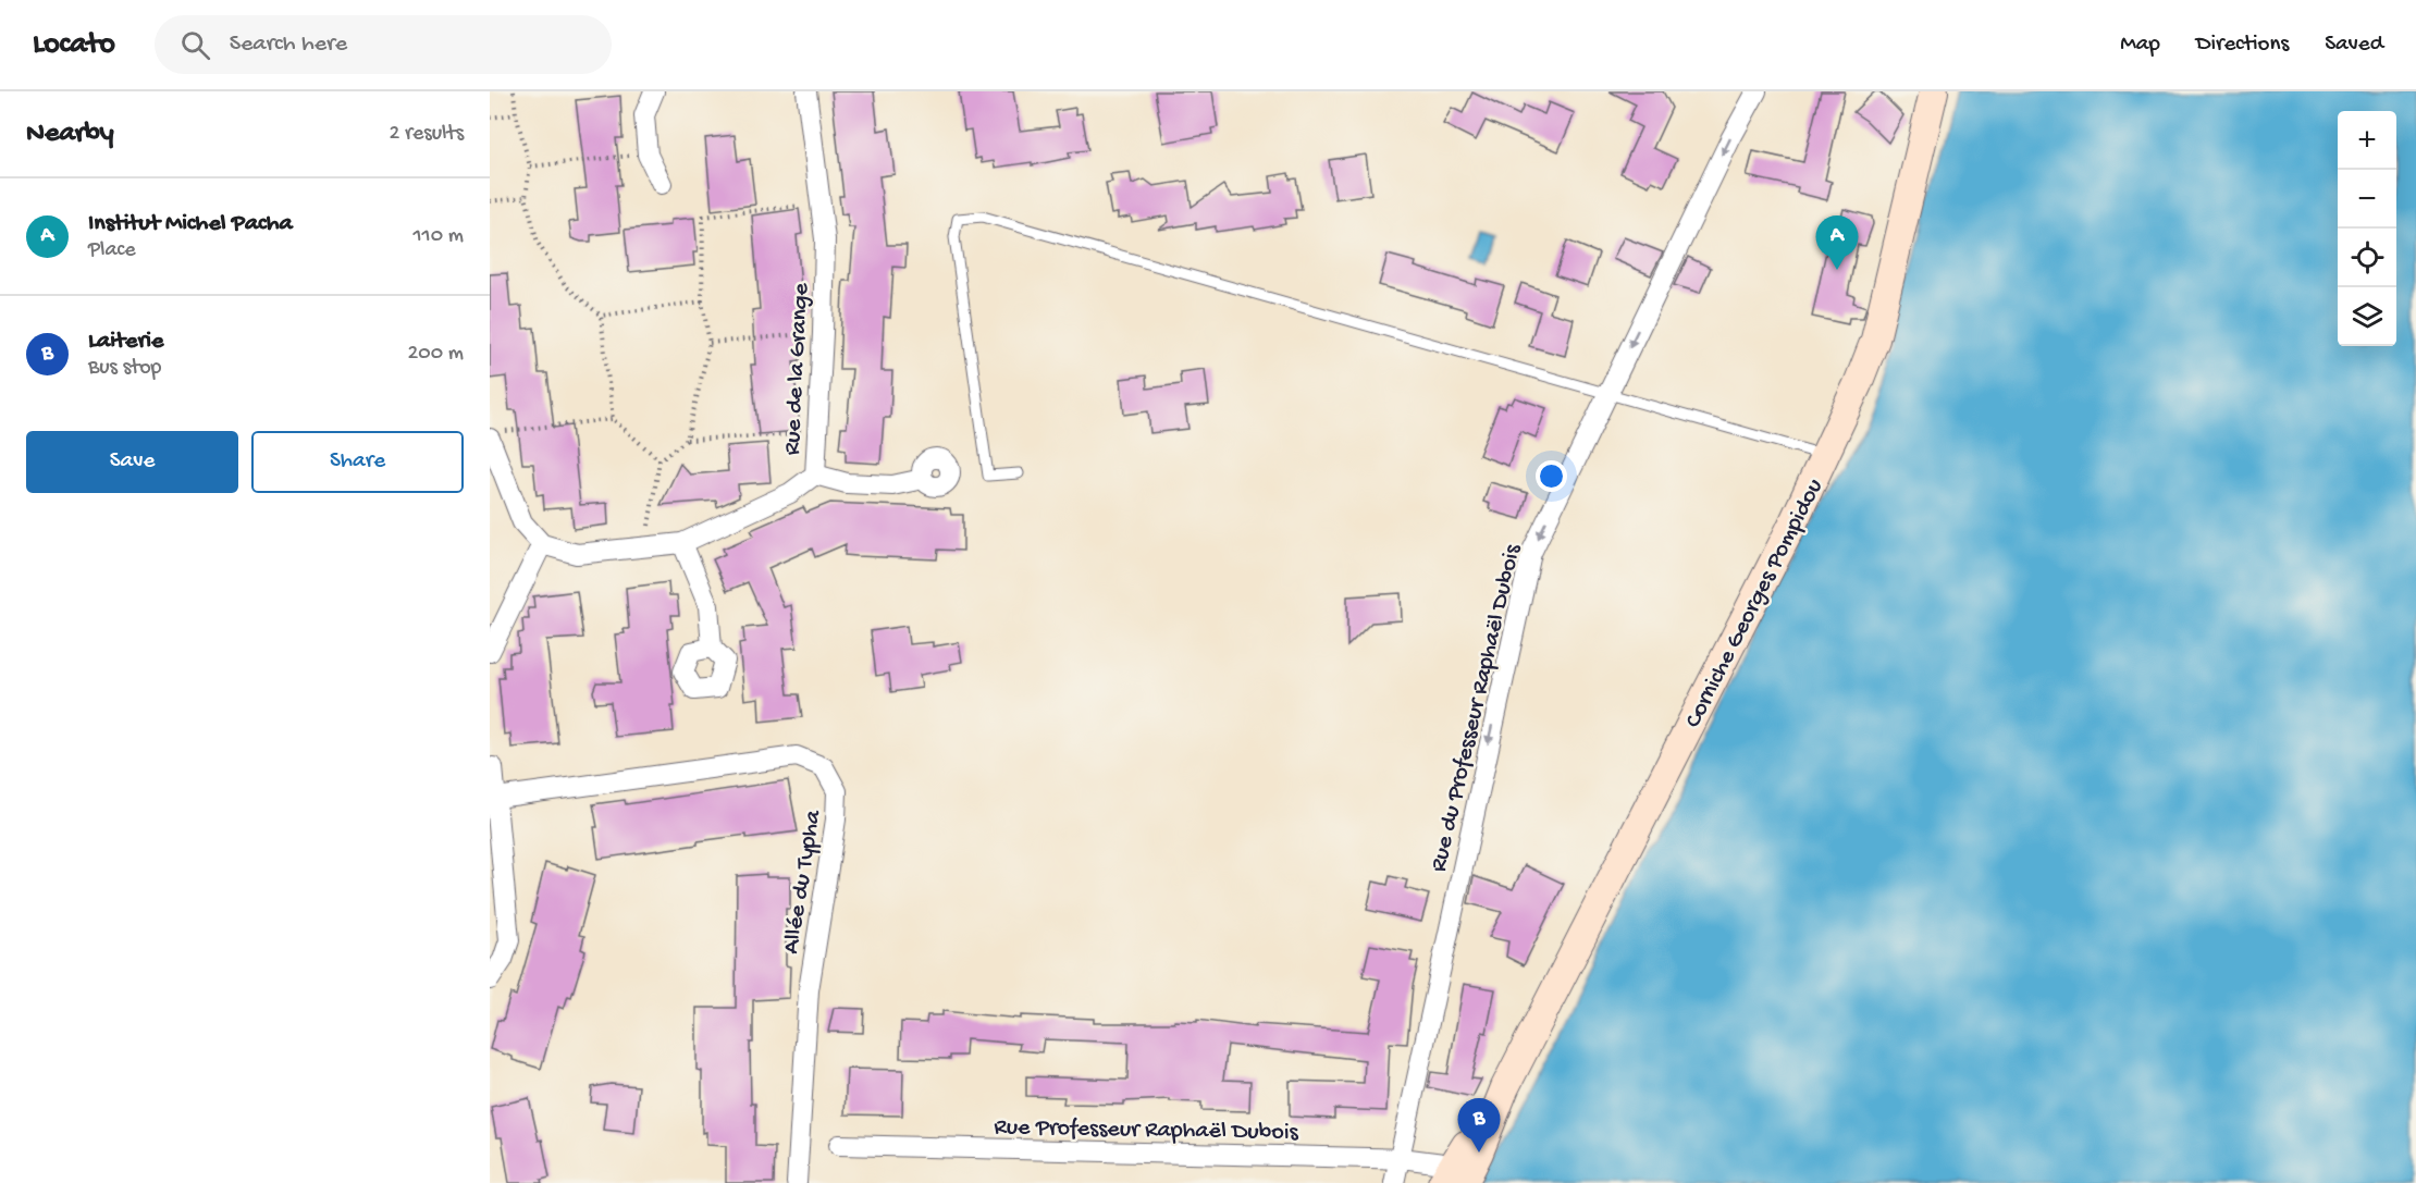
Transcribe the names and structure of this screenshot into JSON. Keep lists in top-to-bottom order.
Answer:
{
  "streets": {
    "main road": ["Corniche Georges Pompidou"],
    "street": [
      "Rue de la Grange",
      "Rue du Professeur Raphaël Dubois",
      "Allée du Typha",
      "Rue Professeur Raphaël Dubois"
    ]
  },
  "crossings": [
    ["Corniche Georges Pompidou", "Rue Professeur Raphaël Dubois"],
    ["Rue du Professeur Raphaël Dubois", "Rue Professeur Raphaël Dubois"]
  ],
  "one_way": ["Rue du Professeur Raphaël Dubois"],
  "page": {
    "header": "Locato",
    "search": "Search here",
    "nav": ["Map", "Directions", "Saved"],
    "heading": ["Nearby", "2 results"],
    "map_buttons": ["+", "−"],
    "list": [
      {
        "mark": "A",
        "name": "Institut Michel Pacha",
        "note": "Place",
        "value": "110 m"
      },
      {
        "mark": "B",
        "name": "Laiterie",
        "note": "Bus stop",
        "value": "200 m"
      }
    ],
    "pins": ["A", "B"],
    "buttons": ["Save", "Share"]
  }
}
